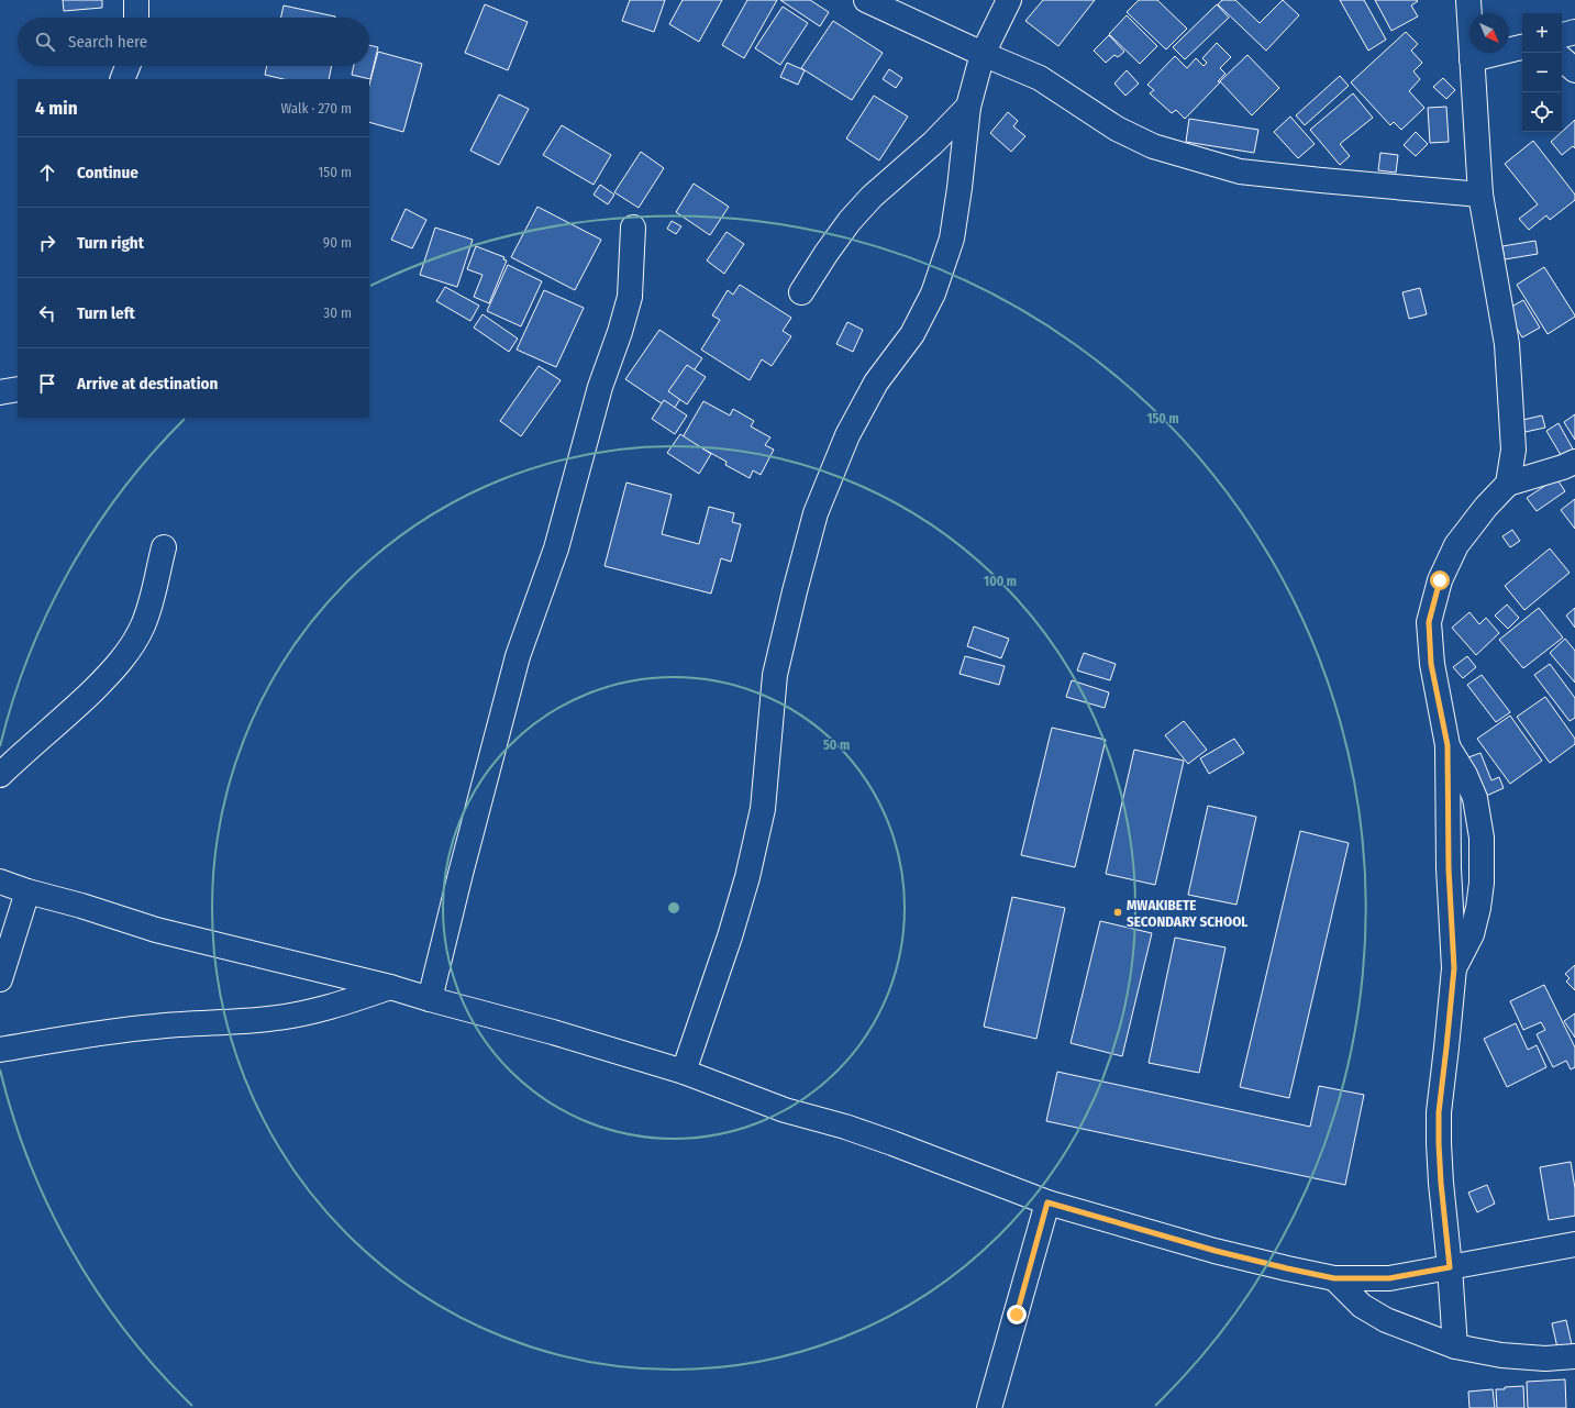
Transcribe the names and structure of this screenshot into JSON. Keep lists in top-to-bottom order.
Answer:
{
  "places": ["MWAKIBETE SECONDARY SCHOOL"],
  "north": "bottom right",
  "page": {
    "map_buttons": ["+", "−"],
    "search": "Search here",
    "heading": ["4 min", "Walk · 270 m"],
    "list": [
      ["Continue", "150 m"],
      ["Turn right", "90 m"],
      ["Turn left", "30 m"],
      "Arrive at destination"
    ]
  },
  "rings": ["150 m", "100 m", "50 m"]
}
